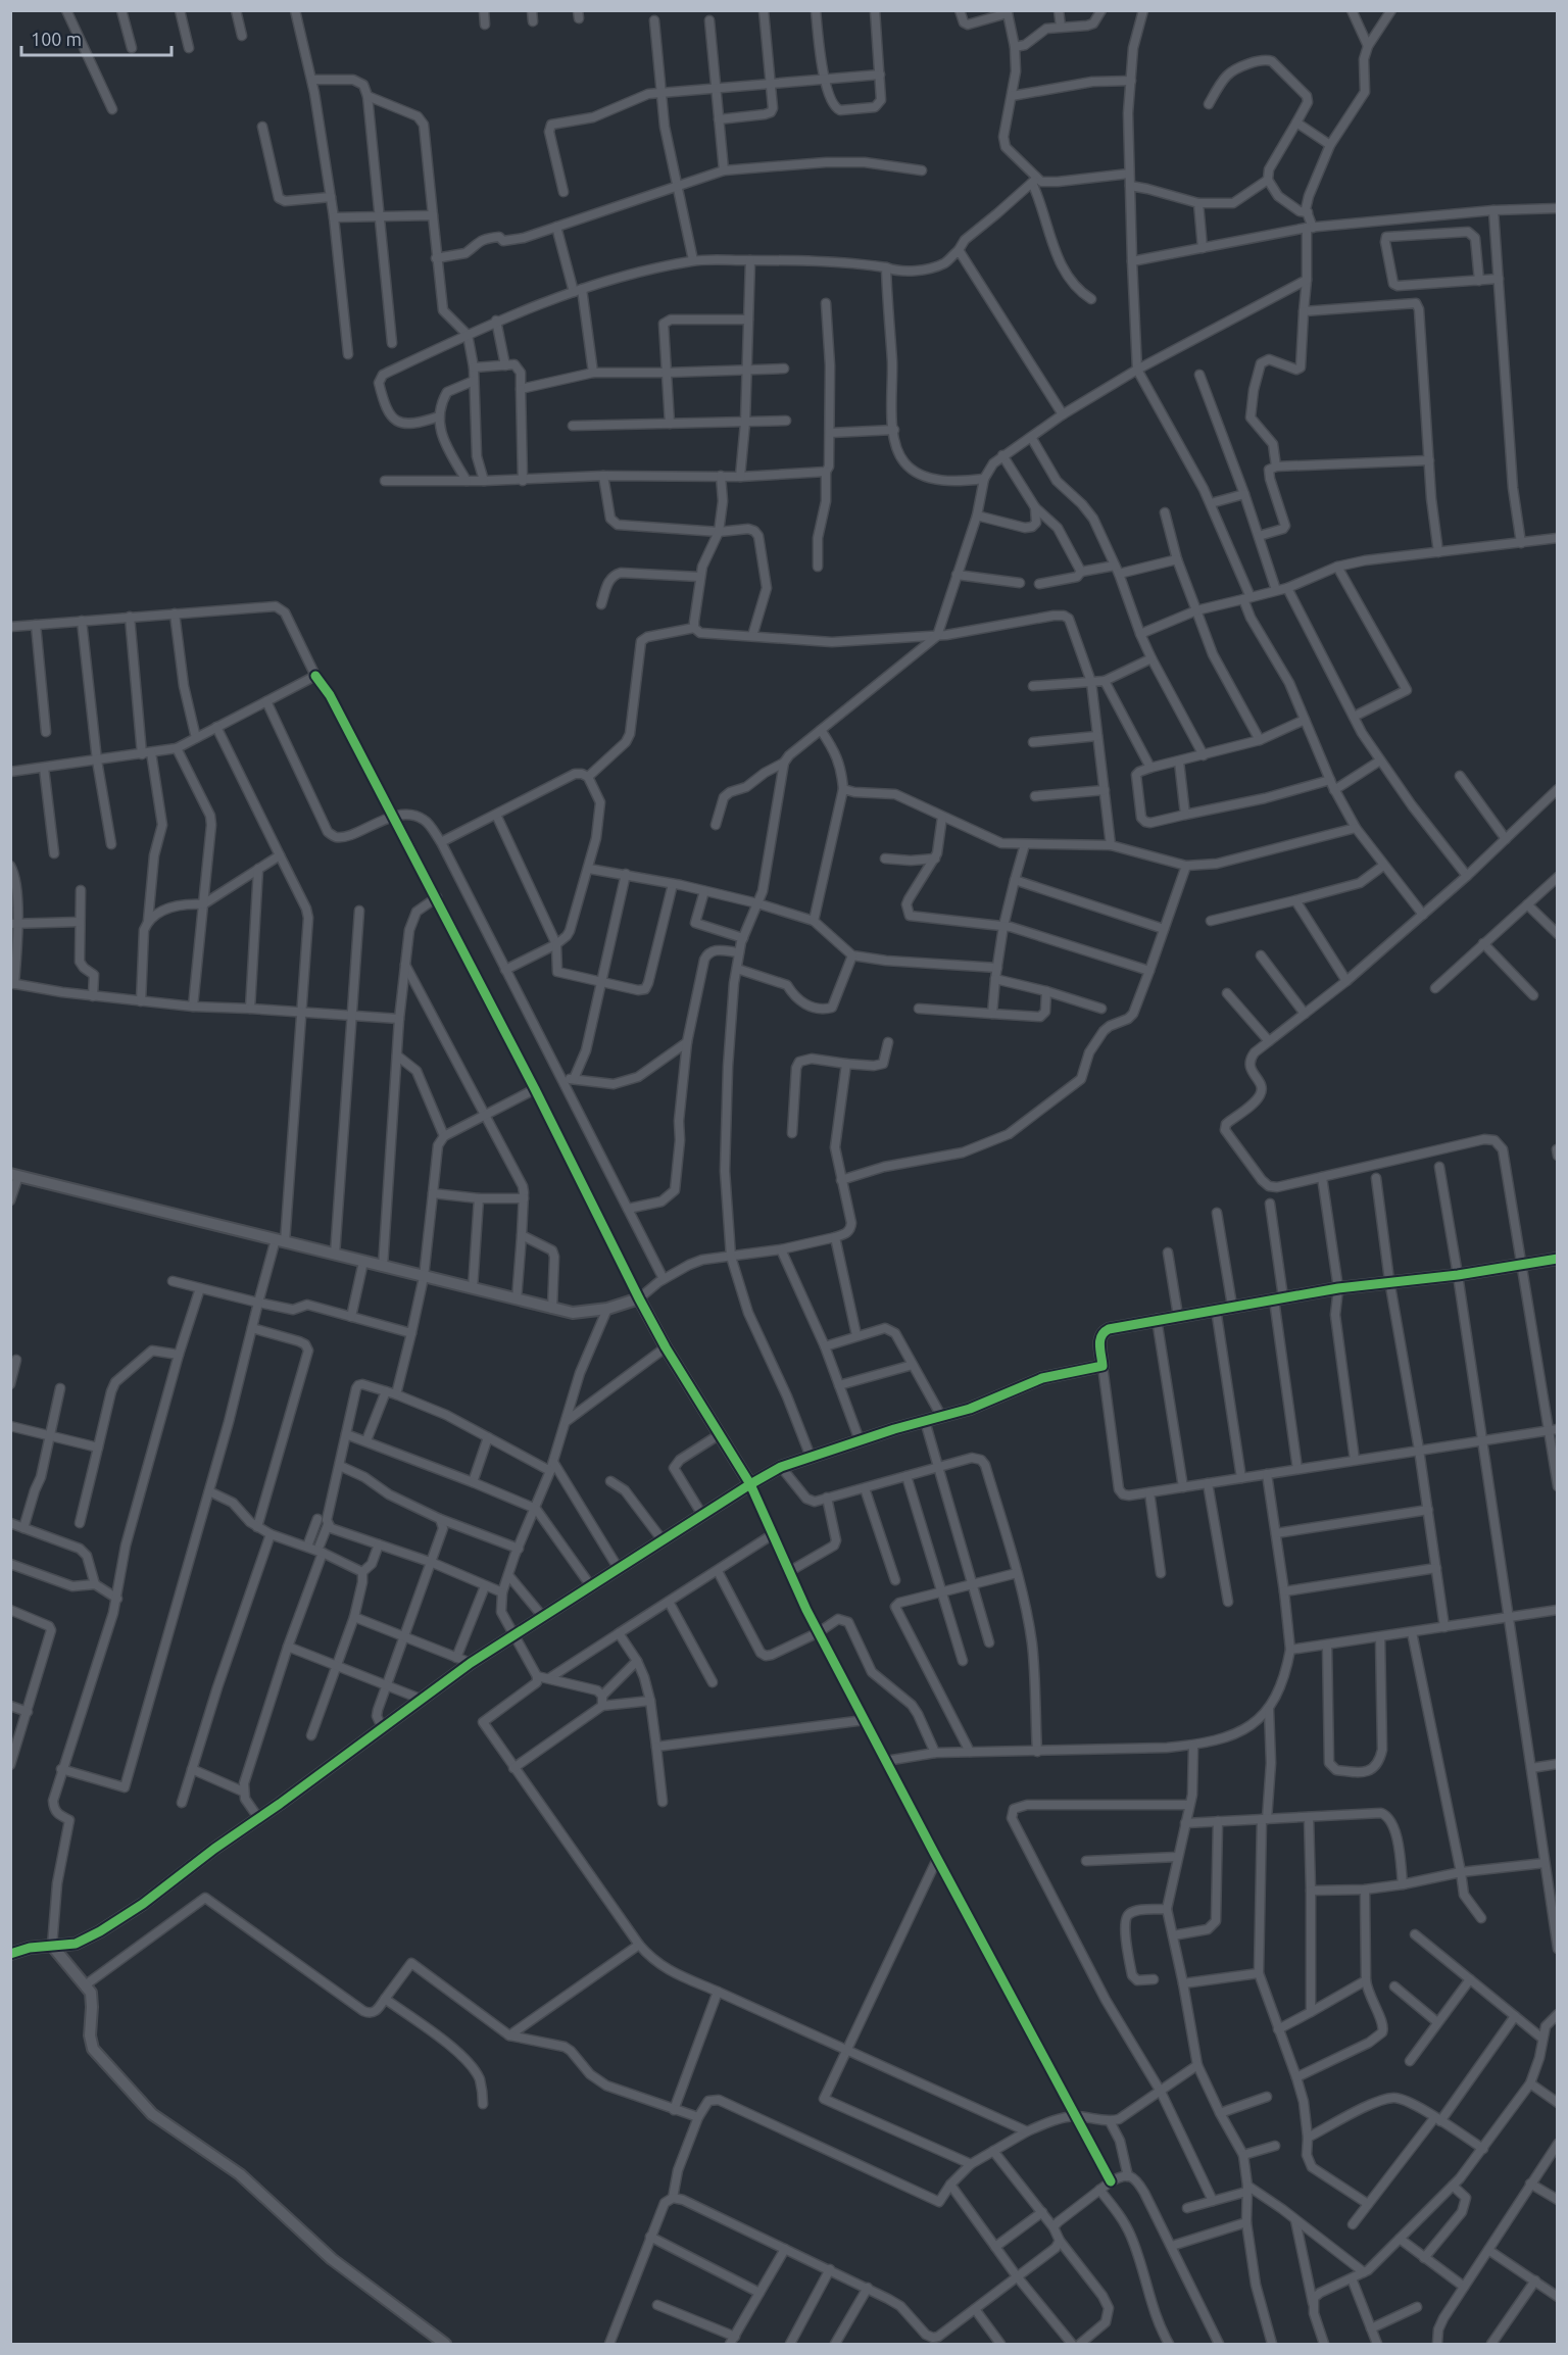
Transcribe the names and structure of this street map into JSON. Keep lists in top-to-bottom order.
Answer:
{
  "scale_bar": "100 m"
}
